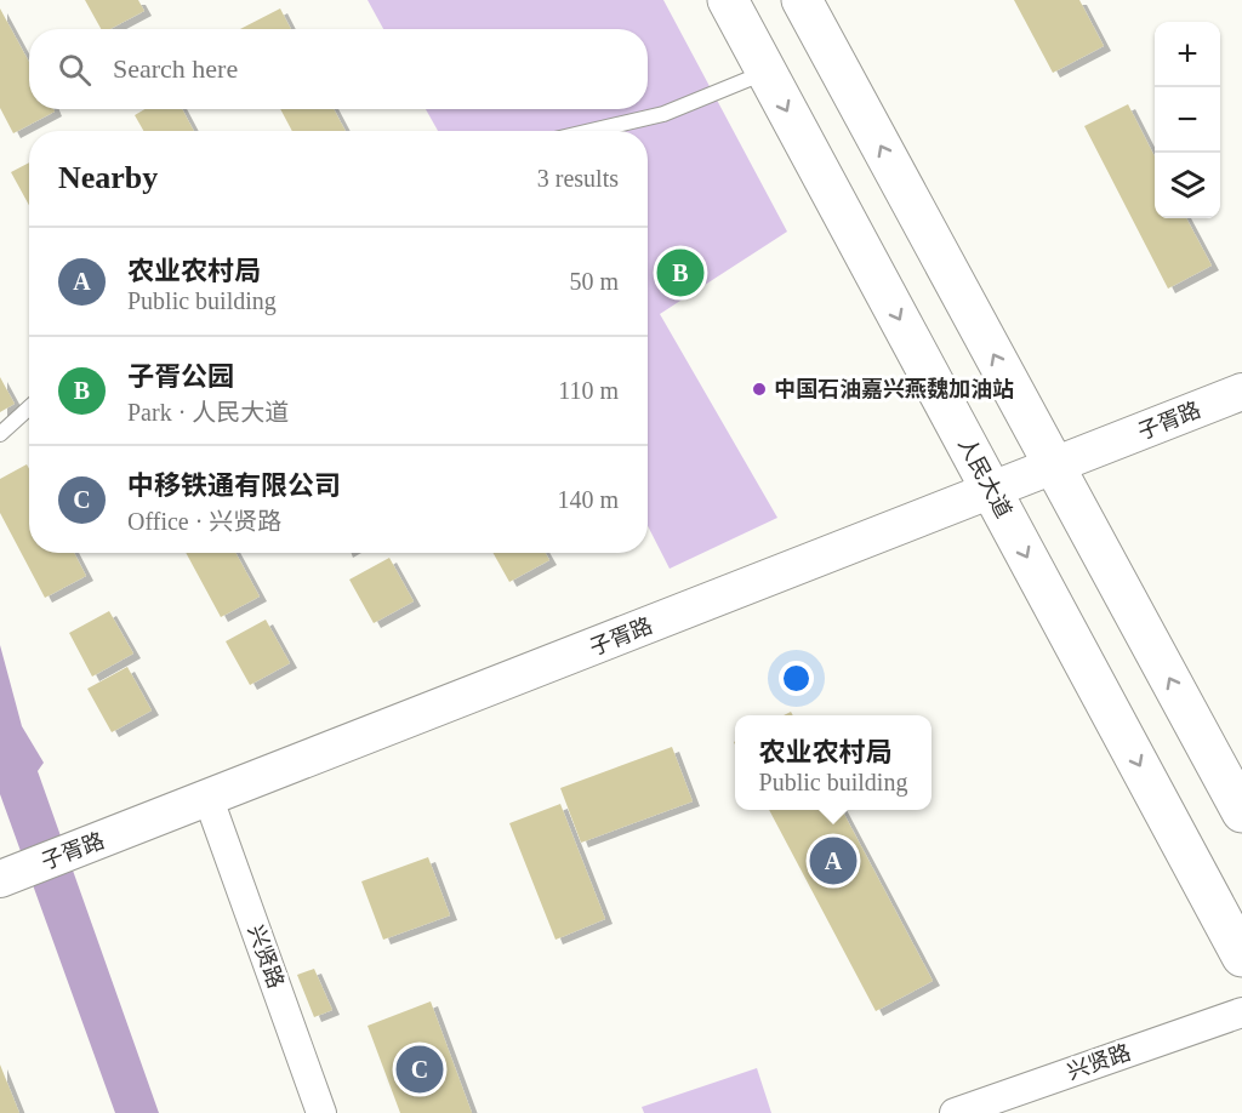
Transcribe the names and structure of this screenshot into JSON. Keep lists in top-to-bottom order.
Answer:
{
  "streets": {
    "main road": ["人民大道"],
    "street": ["子胥路", "兴贤路"]
  },
  "crossings": [
    ["子胥路", "人民大道"],
    ["子胥路", "兴贤路"]
  ],
  "places": ["中国石油嘉兴燕魏加油站"],
  "page": {
    "map_buttons": ["+", "−"],
    "search": "Search here",
    "heading": ["Nearby", "3 results"],
    "list": [
      {
        "mark": "A",
        "name": "农业农村局",
        "note": "Public building",
        "value": "50 m"
      },
      {
        "mark": "B",
        "name": "子胥公园",
        "note": "Park · 人民大道",
        "value": "110 m"
      },
      {
        "mark": "C",
        "name": "中移铁通有限公司",
        "note": "Office · 兴贤路",
        "value": "140 m"
      }
    ],
    "pins": ["B", "A", "C"],
    "popup": ["农业农村局", "Public building"]
  }
}
